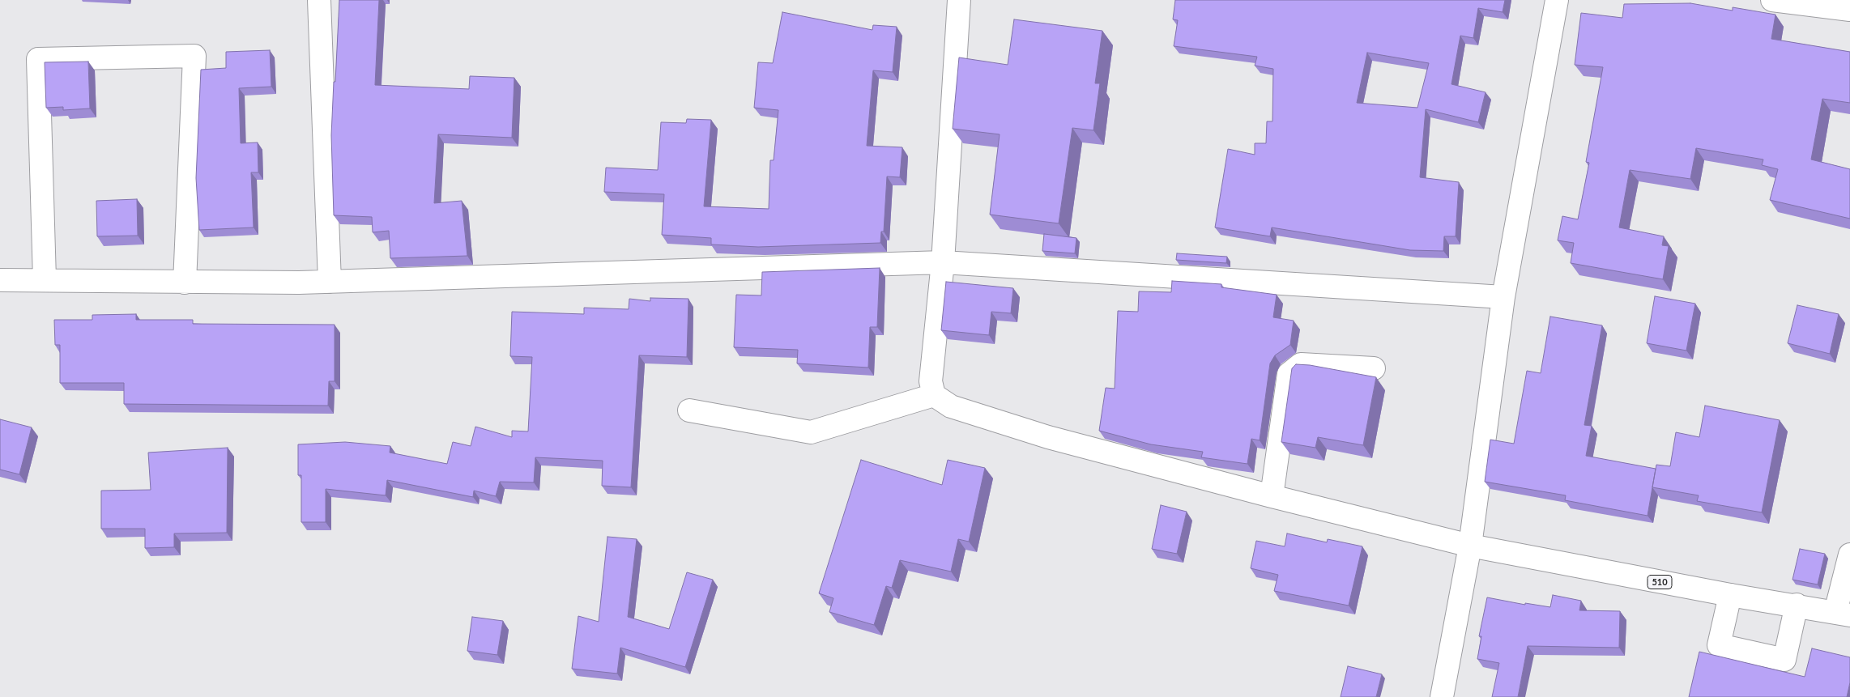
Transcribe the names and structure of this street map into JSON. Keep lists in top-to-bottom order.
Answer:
{
  "streets": {
    "street": ["510"]
  }
}
